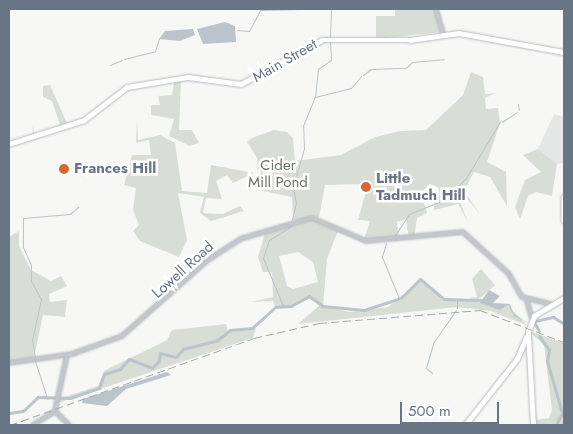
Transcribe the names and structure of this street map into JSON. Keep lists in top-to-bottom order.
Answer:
{
  "streets": {
    "main road": ["Main Street"],
    "street": ["Lowell Road"]
  },
  "parks": ["Cider Mill Pond"],
  "places": ["Frances Hill", "Little Tadmuch Hill"],
  "scale_bar": "500 m"
}
